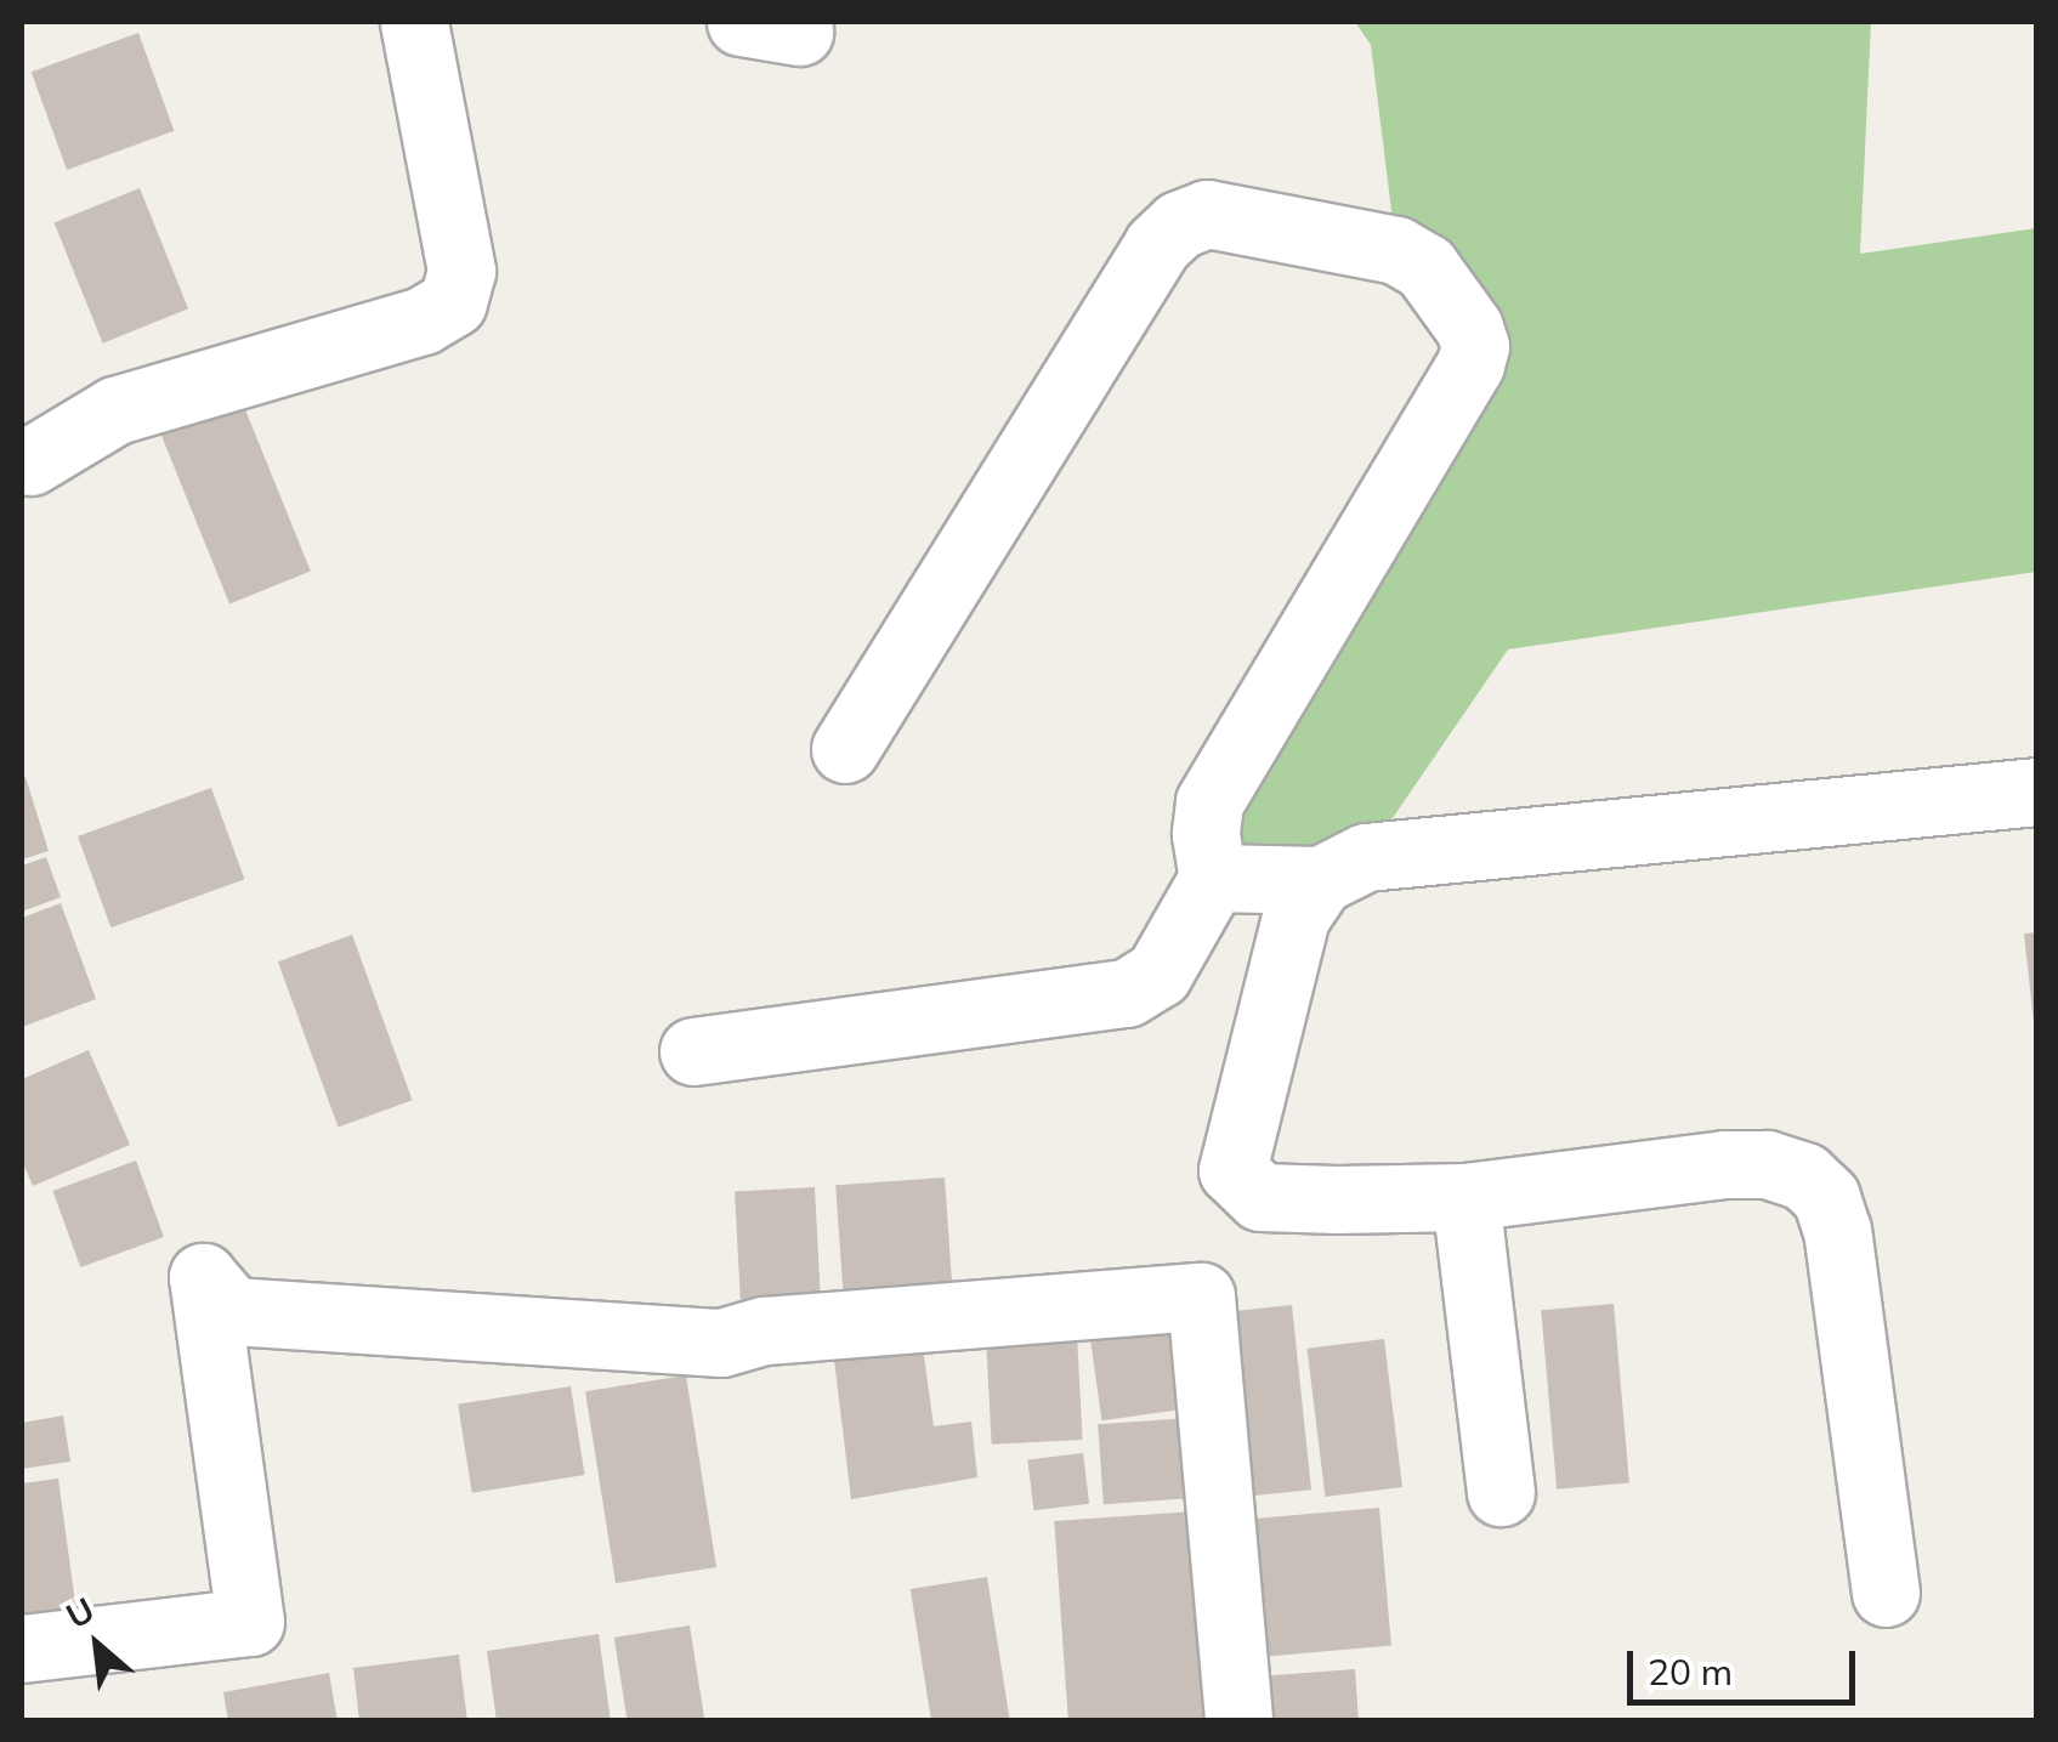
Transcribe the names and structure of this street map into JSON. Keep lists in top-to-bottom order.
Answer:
{
  "scale_bar": "20 m",
  "north": "top left"
}
